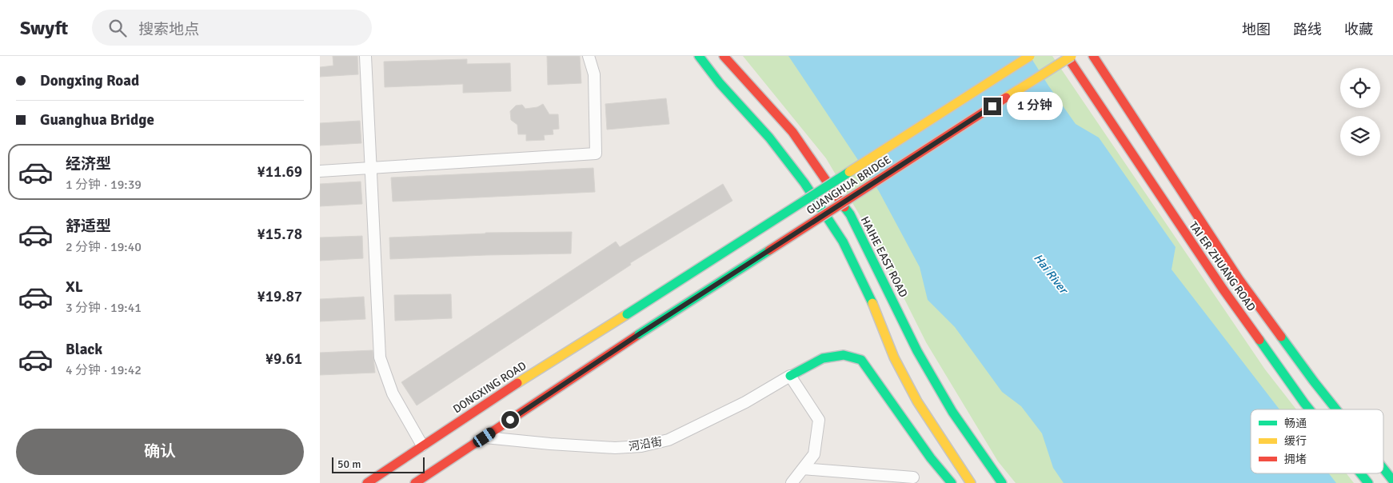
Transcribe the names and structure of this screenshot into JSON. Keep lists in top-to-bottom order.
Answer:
{
  "streets": {
    "main road": [
      "GUANGHUA BRIDGE",
      "HAIHE EAST ROAD",
      "TAI ER ZHUANG ROAD",
      "DONGXING ROAD"
    ],
    "street": ["河沿街"]
  },
  "crossings": [
    ["GUANGHUA BRIDGE", "DONGXING ROAD"],
    ["GUANGHUA BRIDGE", "河沿街"]
  ],
  "water": ["Hai River"],
  "legend": ["畅通", "缓行", "拥堵"],
  "scale_bar": "50 m",
  "page": {
    "header": "Swyft",
    "search": "搜索地点",
    "nav": ["地图", "路线", "收藏"],
    "banner": ["Dongxing Road", "Guanghua Bridge"],
    "bubble": "1 分钟",
    "list": [
      {
        "name": "经济型",
        "note": "1 分钟 · 19:39",
        "value": "¥11.69"
      },
      {
        "name": "舒适型",
        "note": "2 分钟 · 19:40",
        "value": "¥15.78"
      },
      {
        "name": "XL",
        "note": "3 分钟 · 19:41",
        "value": "¥19.87"
      },
      {
        "name": "Black",
        "note": "4 分钟 · 19:42",
        "value": "¥9.61"
      }
    ],
    "buttons": "确认",
    "scale": "50 m"
  }
}
